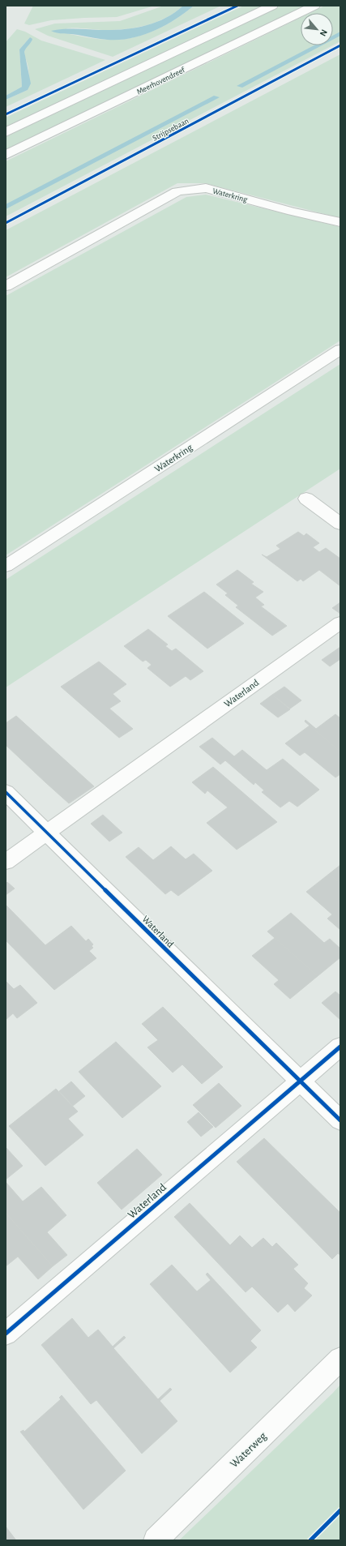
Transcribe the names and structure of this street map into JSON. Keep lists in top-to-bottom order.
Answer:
{
  "streets": {
    "street": [
      "Meerhovendreef",
      "Waterkring",
      "Waterland",
      "Waterweg"
    ],
    "cycle path": ["Strijpsebaan"]
  },
  "north": "bottom right"
}
